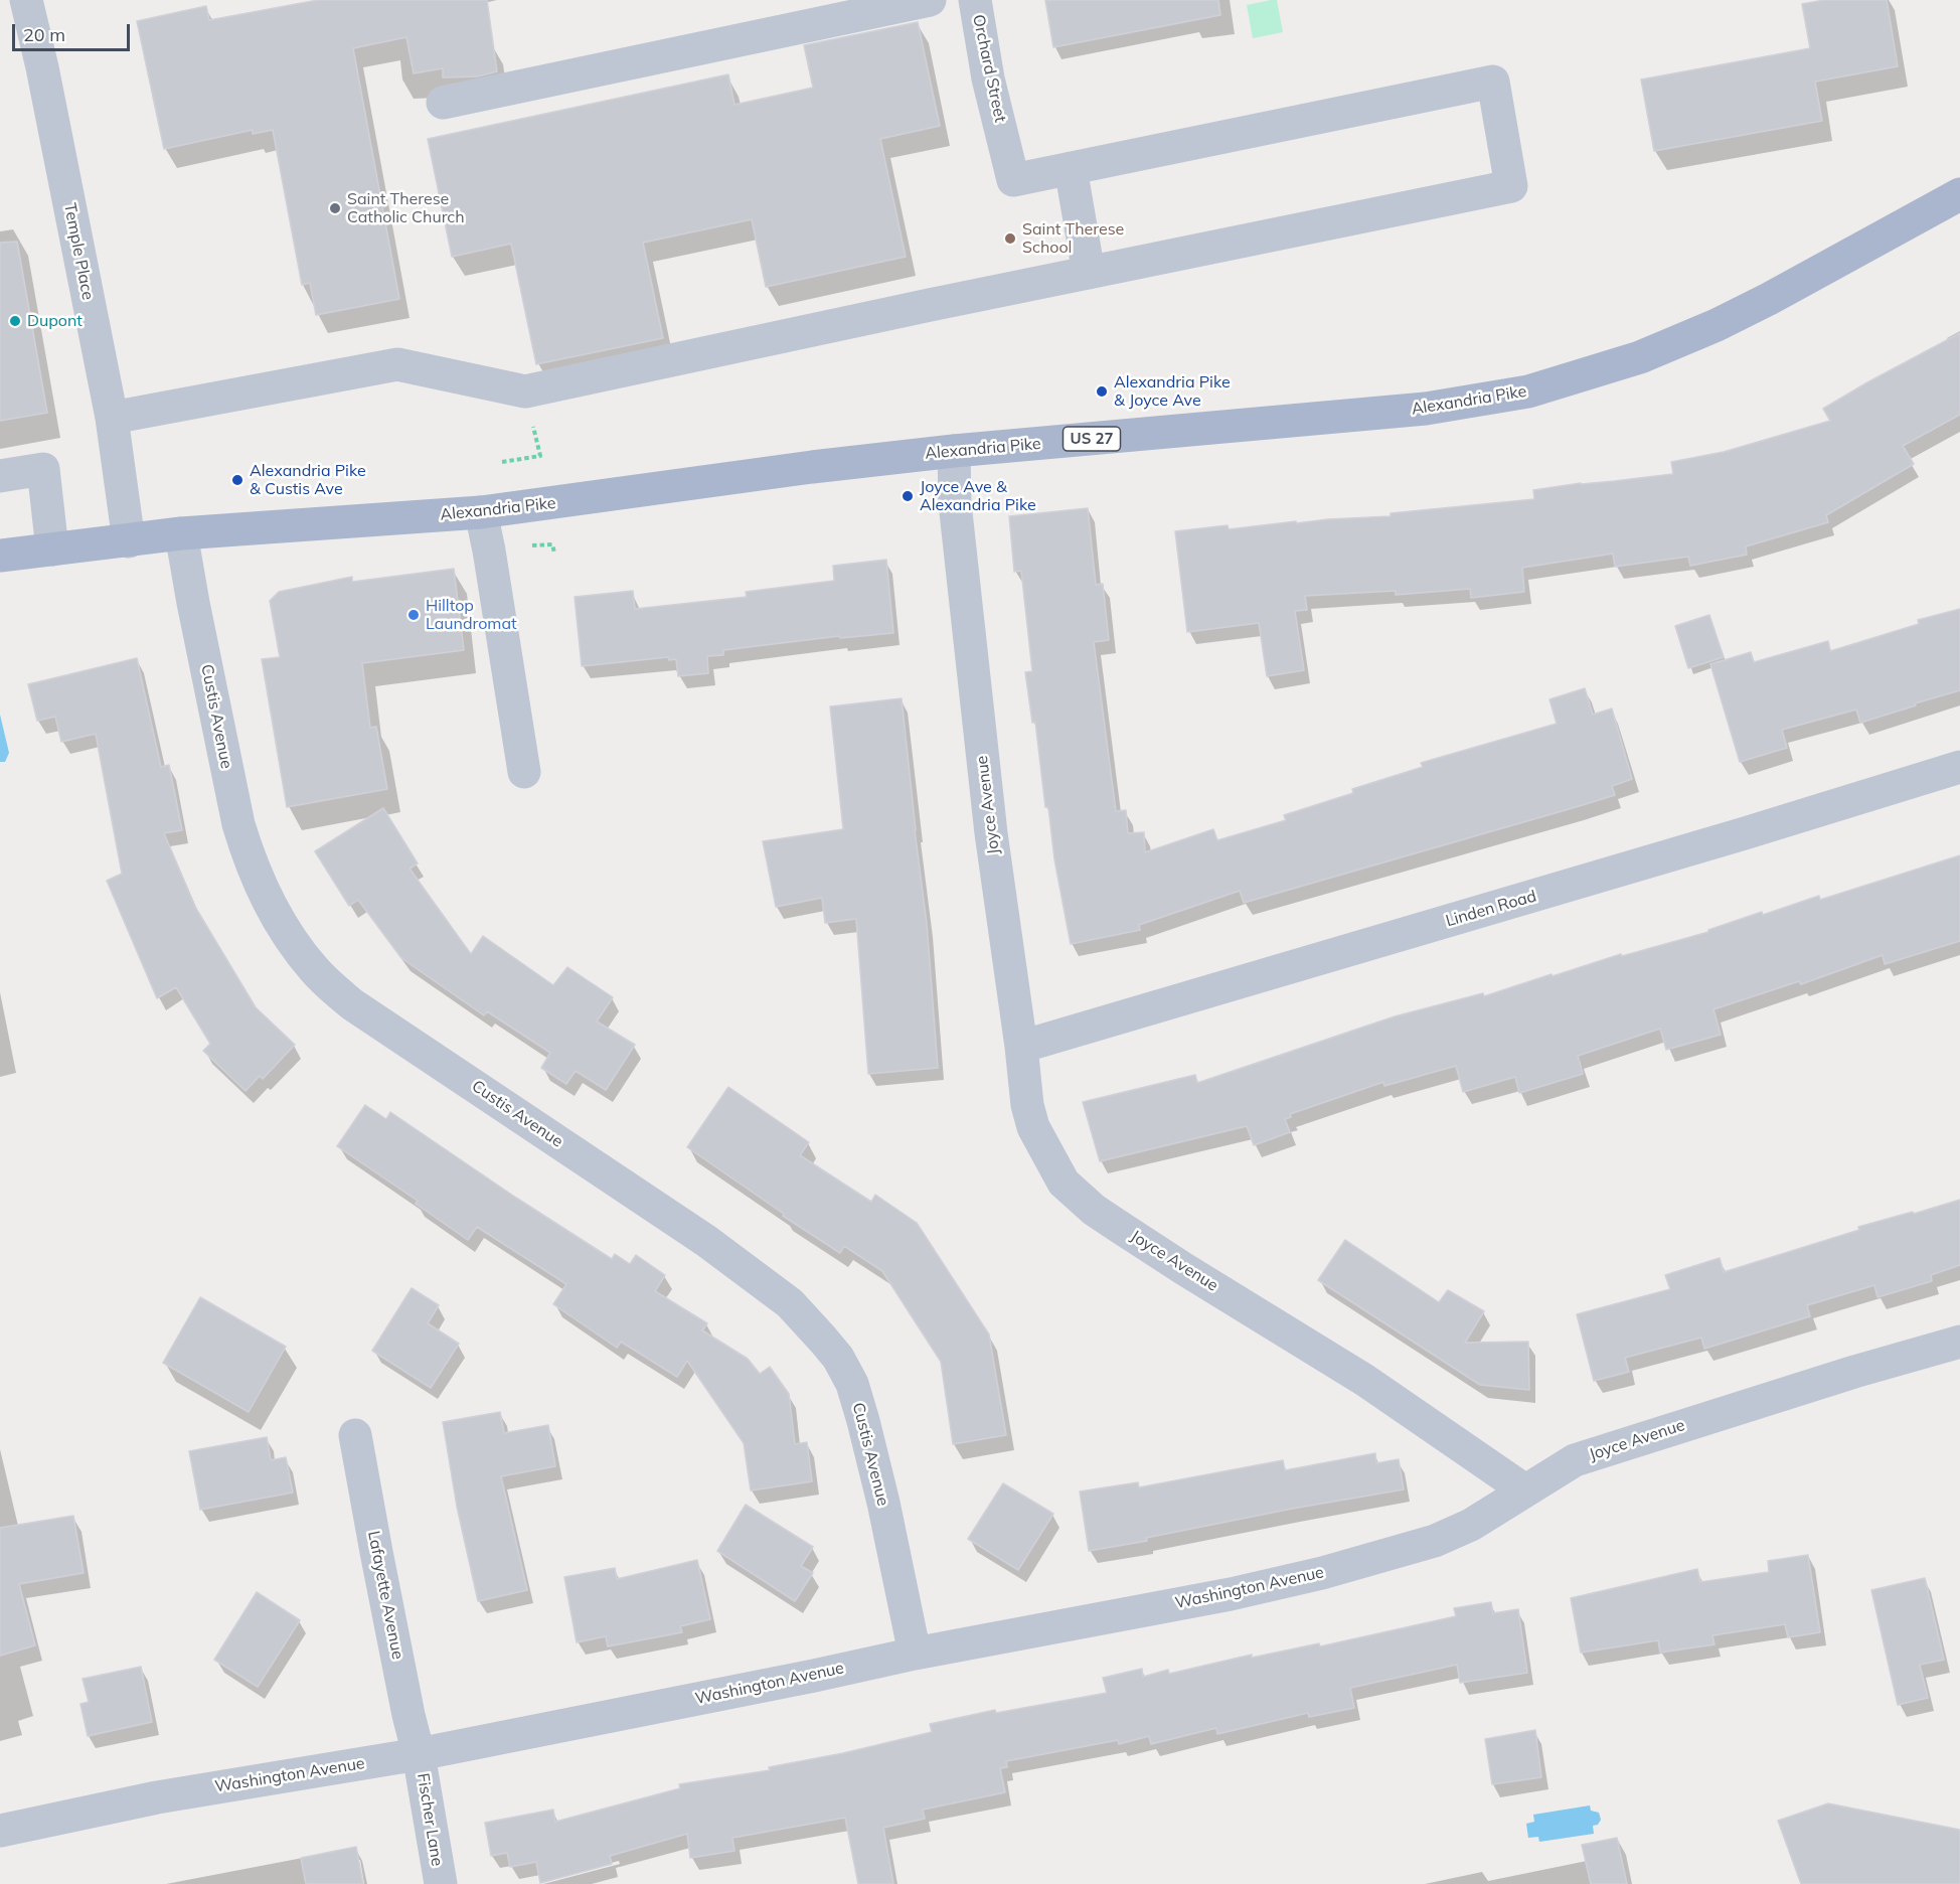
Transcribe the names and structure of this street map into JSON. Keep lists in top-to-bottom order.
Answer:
{
  "streets": {
    "main road": ["Alexandria Pike", "US 27"],
    "street": [
      "Orchard Street",
      "Temple Place",
      "Custis Avenue",
      "Joyce Avenue",
      "Linden Road",
      "Washington Avenue",
      "Lafayette Avenue",
      "Fischer Lane"
    ]
  },
  "crossings": [
    ["Temple Place", "Alexandria Pike"],
    ["Alexandria Pike", "Custis Avenue"],
    ["Alexandria Pike", "Joyce Avenue"],
    ["Custis Avenue", "Washington Avenue"],
    ["Joyce Avenue", "Linden Road"],
    ["Joyce Avenue", "Washington Avenue"],
    ["Washington Avenue", "Lafayette Avenue"],
    ["Washington Avenue", "Fischer Lane"],
    ["Lafayette Avenue", "Fischer Lane"]
  ],
  "places": [
    "Saint Therese Catholic Church",
    "Saint Therese School",
    "Dupont",
    "Alexandria Pike & Joyce Ave",
    "Alexandria Pike & Custis Ave",
    "Joyce Ave & Alexandria Pike",
    "Hilltop Laundromat"
  ],
  "scale_bar": "20 m"
}
